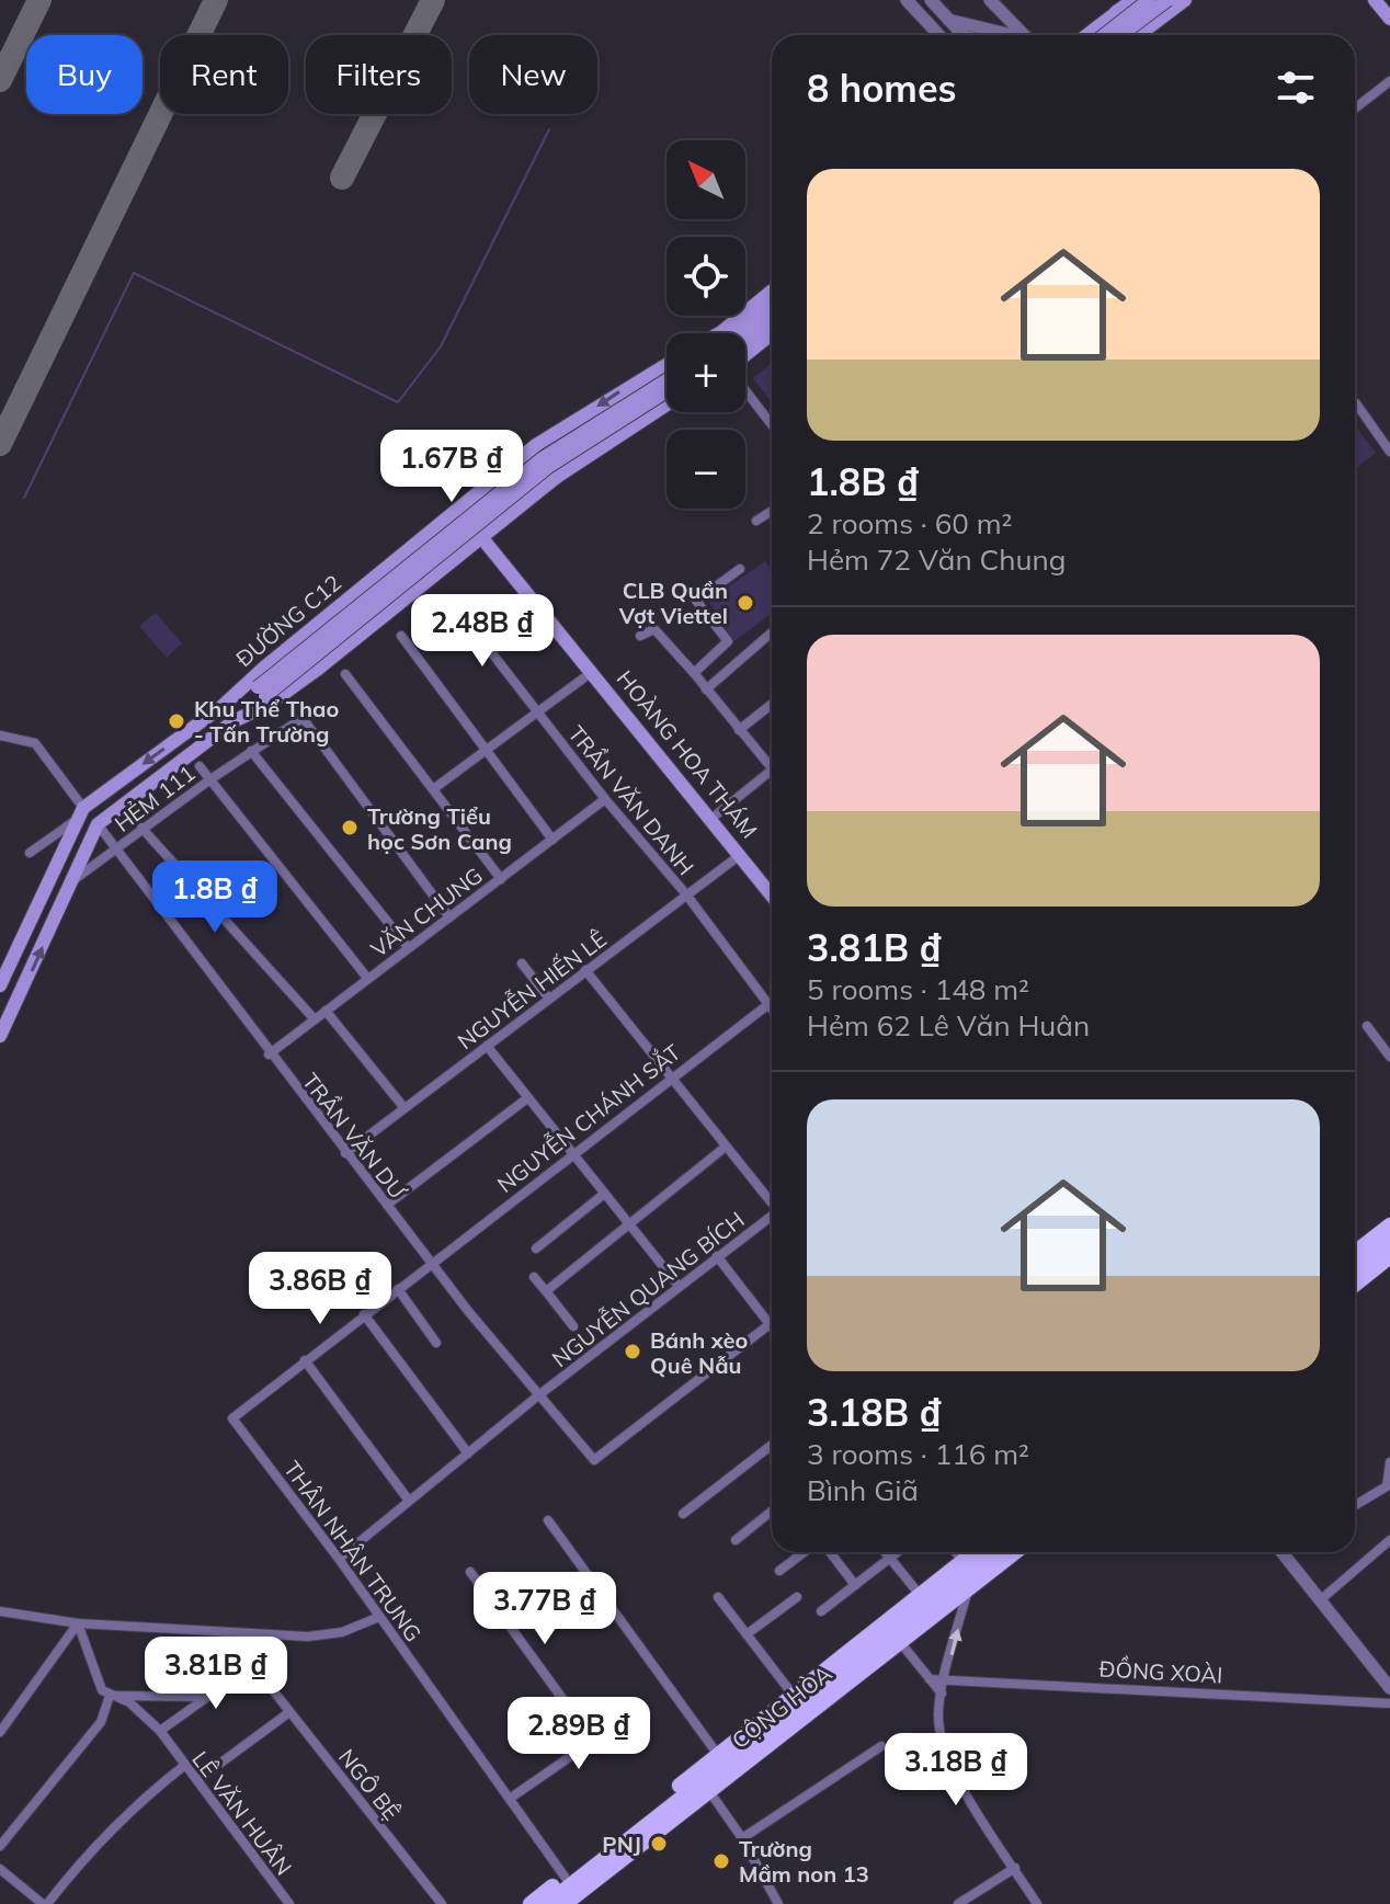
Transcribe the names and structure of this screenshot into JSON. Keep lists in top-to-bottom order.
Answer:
{
  "streets": {
    "main road": ["ĐƯỜNG C12", "HOÀNG HOA THÁM", "CỘNG HÒA"],
    "street": [
      "HẺM 111",
      "TRẦN VĂN DANH",
      "VĂN CHUNG",
      "NGUYỄN HIẾN LÊ",
      "NGUYỄN CHÁNH SẮT",
      "TRẦN VĂN DƯ",
      "NGUYỄN QUANG BÍCH",
      "THÂN NHÂN TRUNG",
      "ĐỒNG XOÀI",
      "NGÔ BỆ",
      "LÊ VĂN HUÂN"
    ]
  },
  "crossings": [
    ["ĐƯỜNG C12", "HOÀNG HOA THÁM"],
    ["HOÀNG HOA THÁM", "NGUYỄN HIẾN LÊ"],
    ["HẺM 111", "VĂN CHUNG"],
    ["HẺM 111", "TRẦN VĂN DƯ"],
    ["TRẦN VĂN DANH", "VĂN CHUNG"],
    ["TRẦN VĂN DANH", "NGUYỄN HIẾN LÊ"],
    ["TRẦN VĂN DANH", "NGUYỄN CHÁNH SẮT"],
    ["VĂN CHUNG", "TRẦN VĂN DƯ"],
    ["NGUYỄN HIẾN LÊ", "TRẦN VĂN DƯ"],
    ["NGUYỄN CHÁNH SẮT", "TRẦN VĂN DƯ"],
    ["NGUYỄN CHÁNH SẮT", "THÂN NHÂN TRUNG"],
    ["TRẦN VĂN DƯ", "NGUYỄN QUANG BÍCH"],
    ["NGUYỄN QUANG BÍCH", "THÂN NHÂN TRUNG"],
    ["THÂN NHÂN TRUNG", "CỘNG HÒA"]
  ],
  "places": [
    "CLB Quần Vợt Viettel",
    "Khu Thể Thao - Tấn Trường",
    "Trường Tiểu học Sơn Cang",
    "Bánh xèo Quê Nẫu",
    "PNJ",
    "Trường Mầm non 13"
  ],
  "north": "top left",
  "page": {
    "chip": [
      "Buy",
      "Rent",
      "Filters",
      "New"
    ],
    "heading": "8 homes",
    "map_buttons": ["+", "−"],
    "list": [
      {
        "name": "1.8B ₫",
        "note": "2 rooms · 60 m² · Hẻm 72 Văn Chung"
      },
      {
        "name": "3.81B ₫",
        "note": "5 rooms · 148 m² · Hẻm 62 Lê Văn Huân"
      },
      {
        "name": "3.18B ₫",
        "note": "3 rooms · 116 m² · Bình Giã"
      }
    ],
    "price": [
      "1.67B ₫",
      "2.48B ₫",
      "1.8B ₫",
      "3.86B ₫",
      "3.77B ₫",
      "3.81B ₫",
      "2.89B ₫",
      "3.18B ₫"
    ]
  }
}
